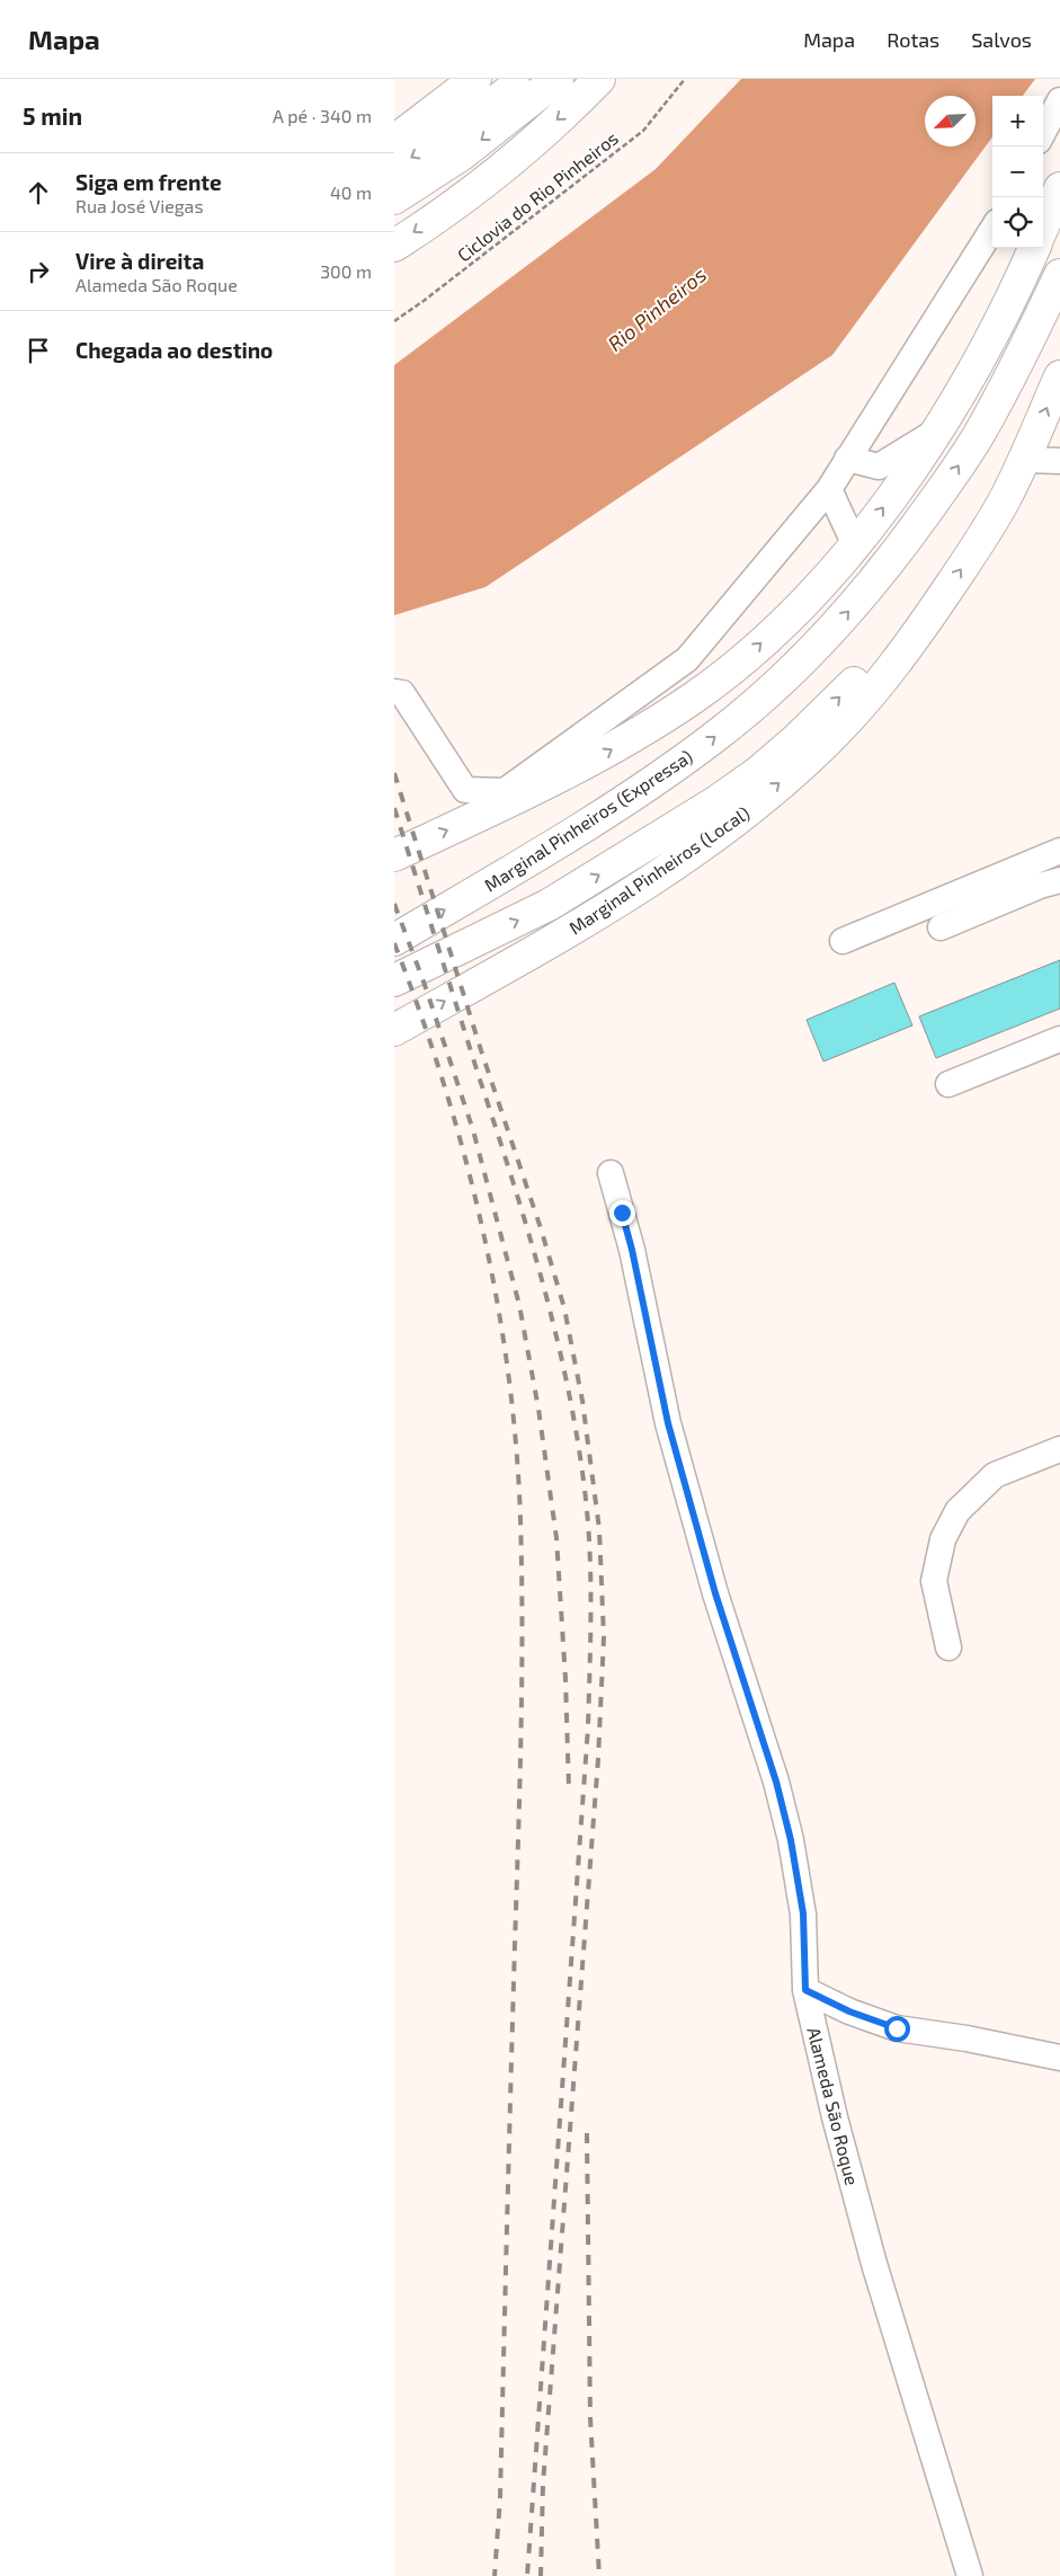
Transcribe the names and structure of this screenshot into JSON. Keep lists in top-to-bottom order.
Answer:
{
  "streets": {
    "highway": ["Marginal Pinheiros (Expressa)", "Marginal Pinheiros (Local)"],
    "street": ["Alameda São Roque"],
    "path": ["Ciclovia do Rio Pinheiros"]
  },
  "water": ["Rio Pinheiros"],
  "north": "bottom left",
  "page": {
    "header": "Mapa",
    "nav": ["Mapa", "Rotas", "Salvos"],
    "heading": ["5 min", "A pé · 340 m"],
    "map_buttons": ["+", "−"],
    "list": [
      ["Siga em frente", "Rua José Viegas", "40 m"],
      ["Vire à direita", "Alameda São Roque", "300 m"],
      "Chegada ao destino"
    ]
  }
}
